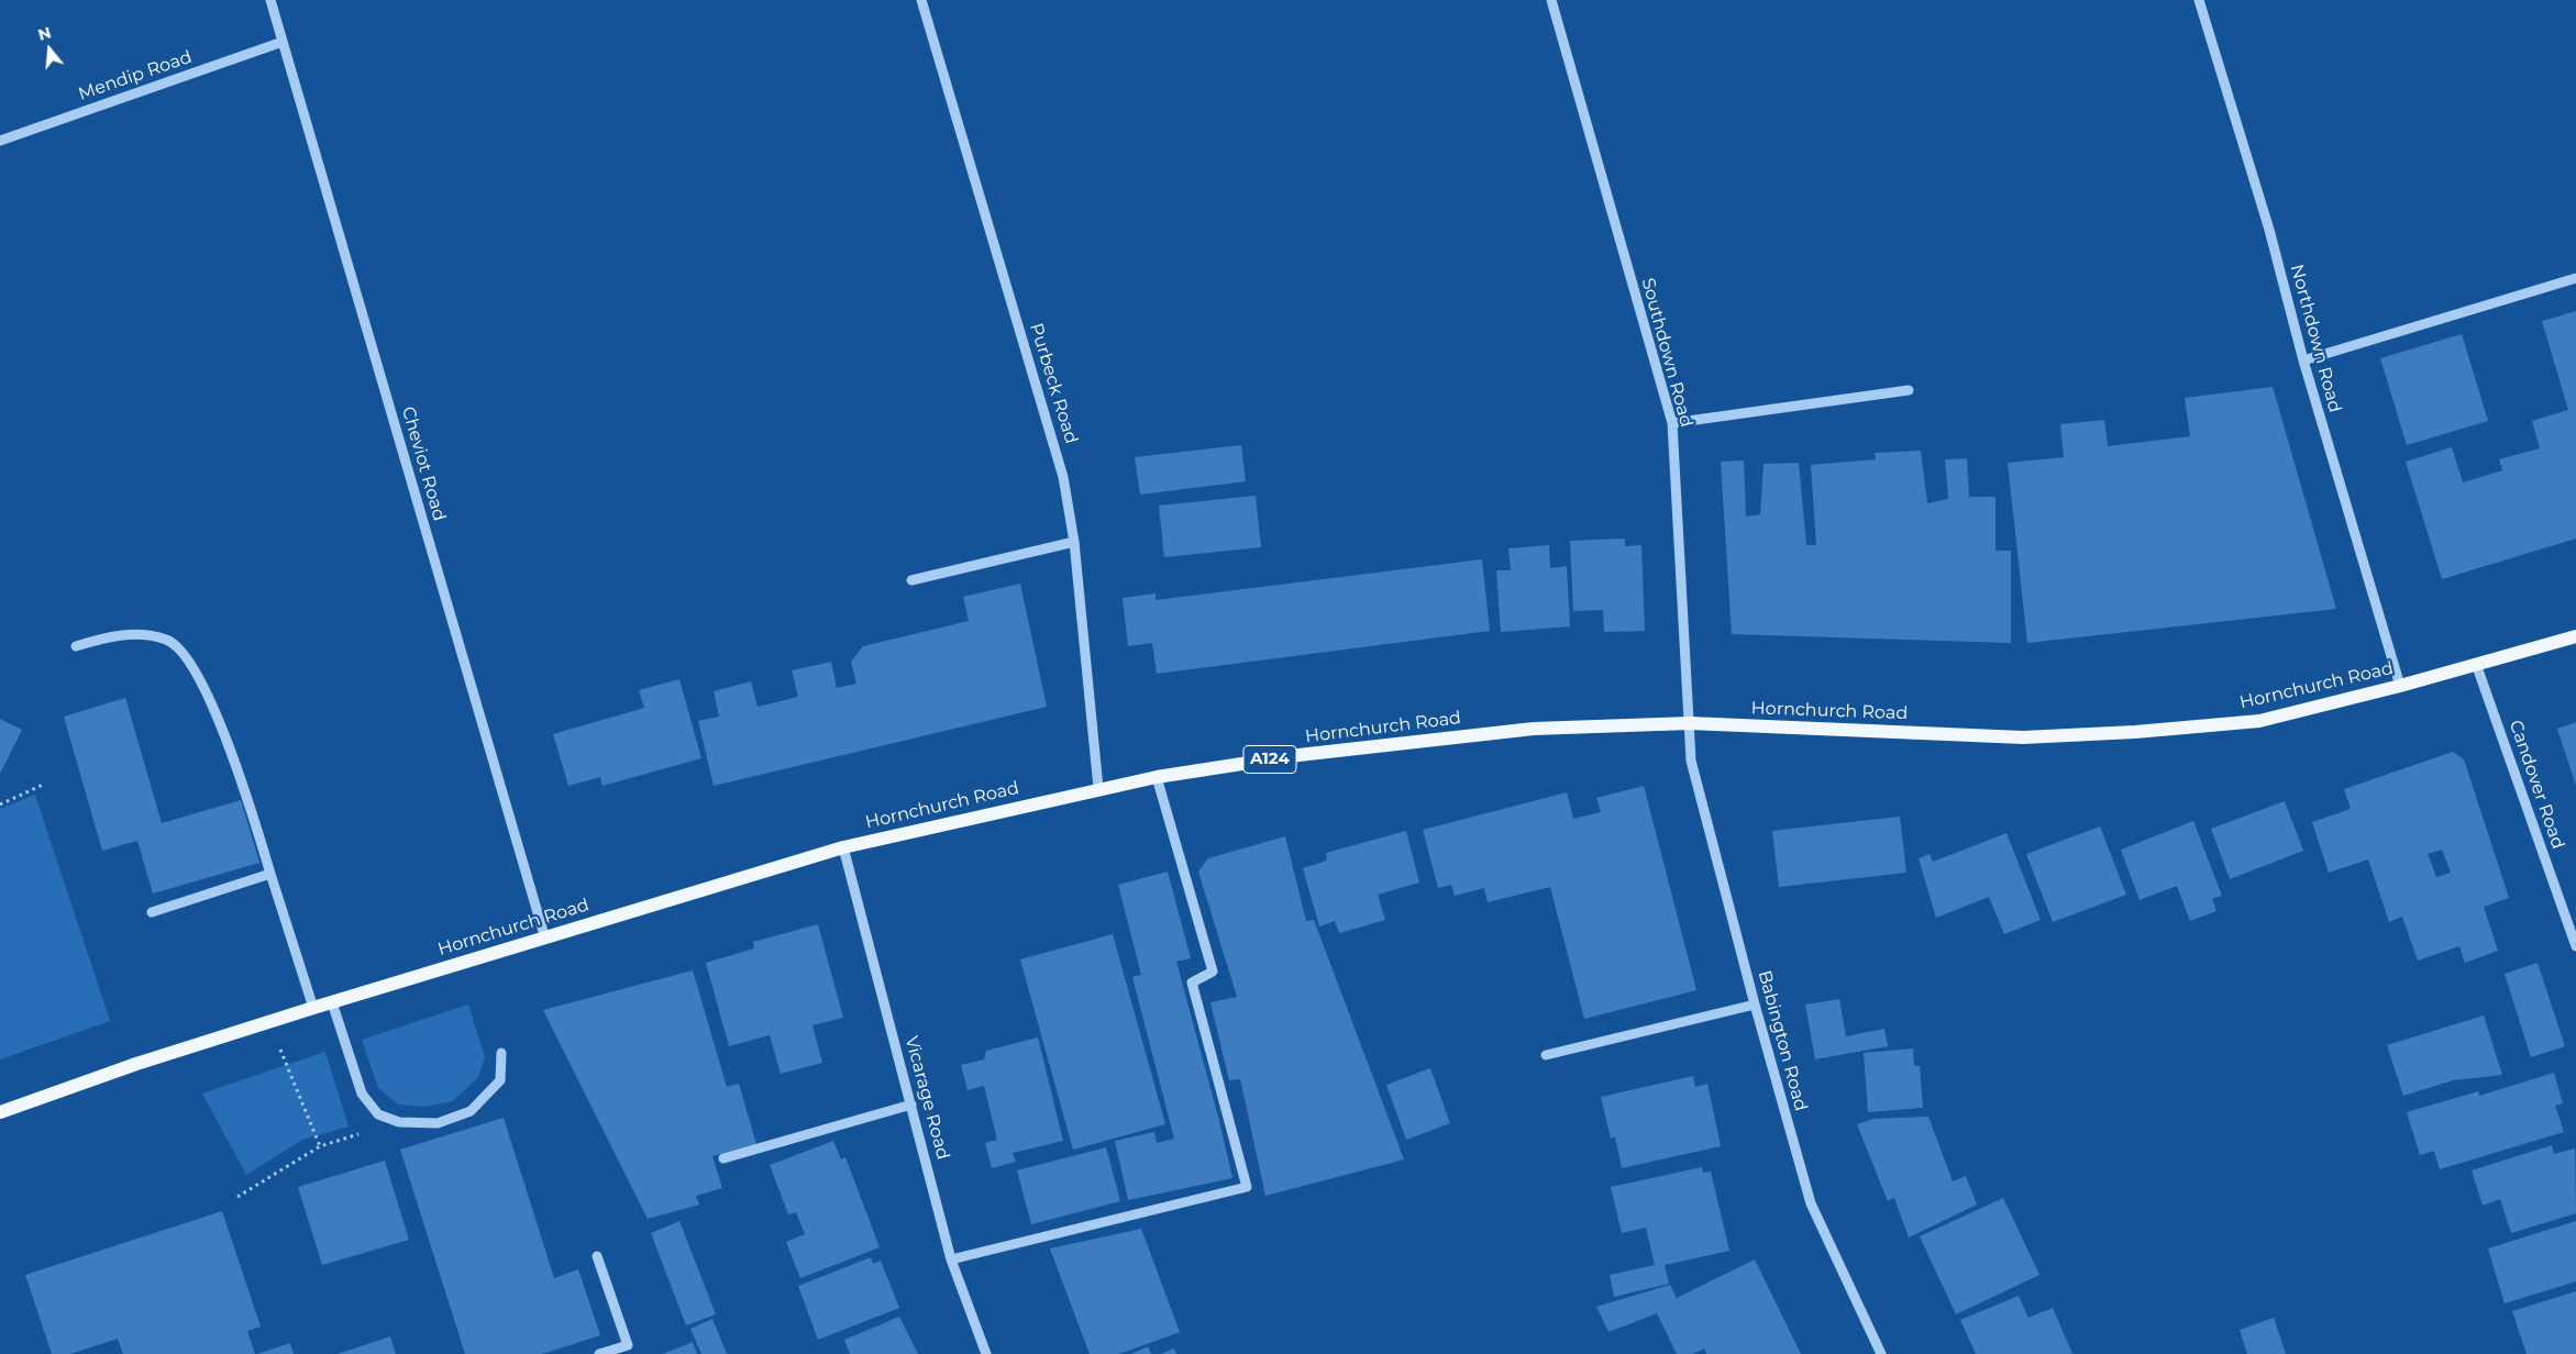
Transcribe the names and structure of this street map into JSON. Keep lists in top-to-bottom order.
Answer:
{
  "streets": {
    "main road": ["Hornchurch Road", "A124"],
    "street": [
      "Mendip Road",
      "Northdown Road",
      "Southdown Road",
      "Purbeck Road",
      "Cheviot Road",
      "Candover Road",
      "Babington Road",
      "Vicarage Road"
    ]
  },
  "crossings": [
    ["Mendip Road", "Cheviot Road"],
    ["Northdown Road", "Hornchurch Road"],
    ["Southdown Road", "Hornchurch Road"],
    ["Southdown Road", "Babington Road"],
    ["Purbeck Road", "Hornchurch Road"],
    ["Cheviot Road", "Hornchurch Road"],
    ["Hornchurch Road", "Candover Road"],
    ["Hornchurch Road", "Babington Road"],
    ["Hornchurch Road", "Vicarage Road"]
  ],
  "north": "top"
}
